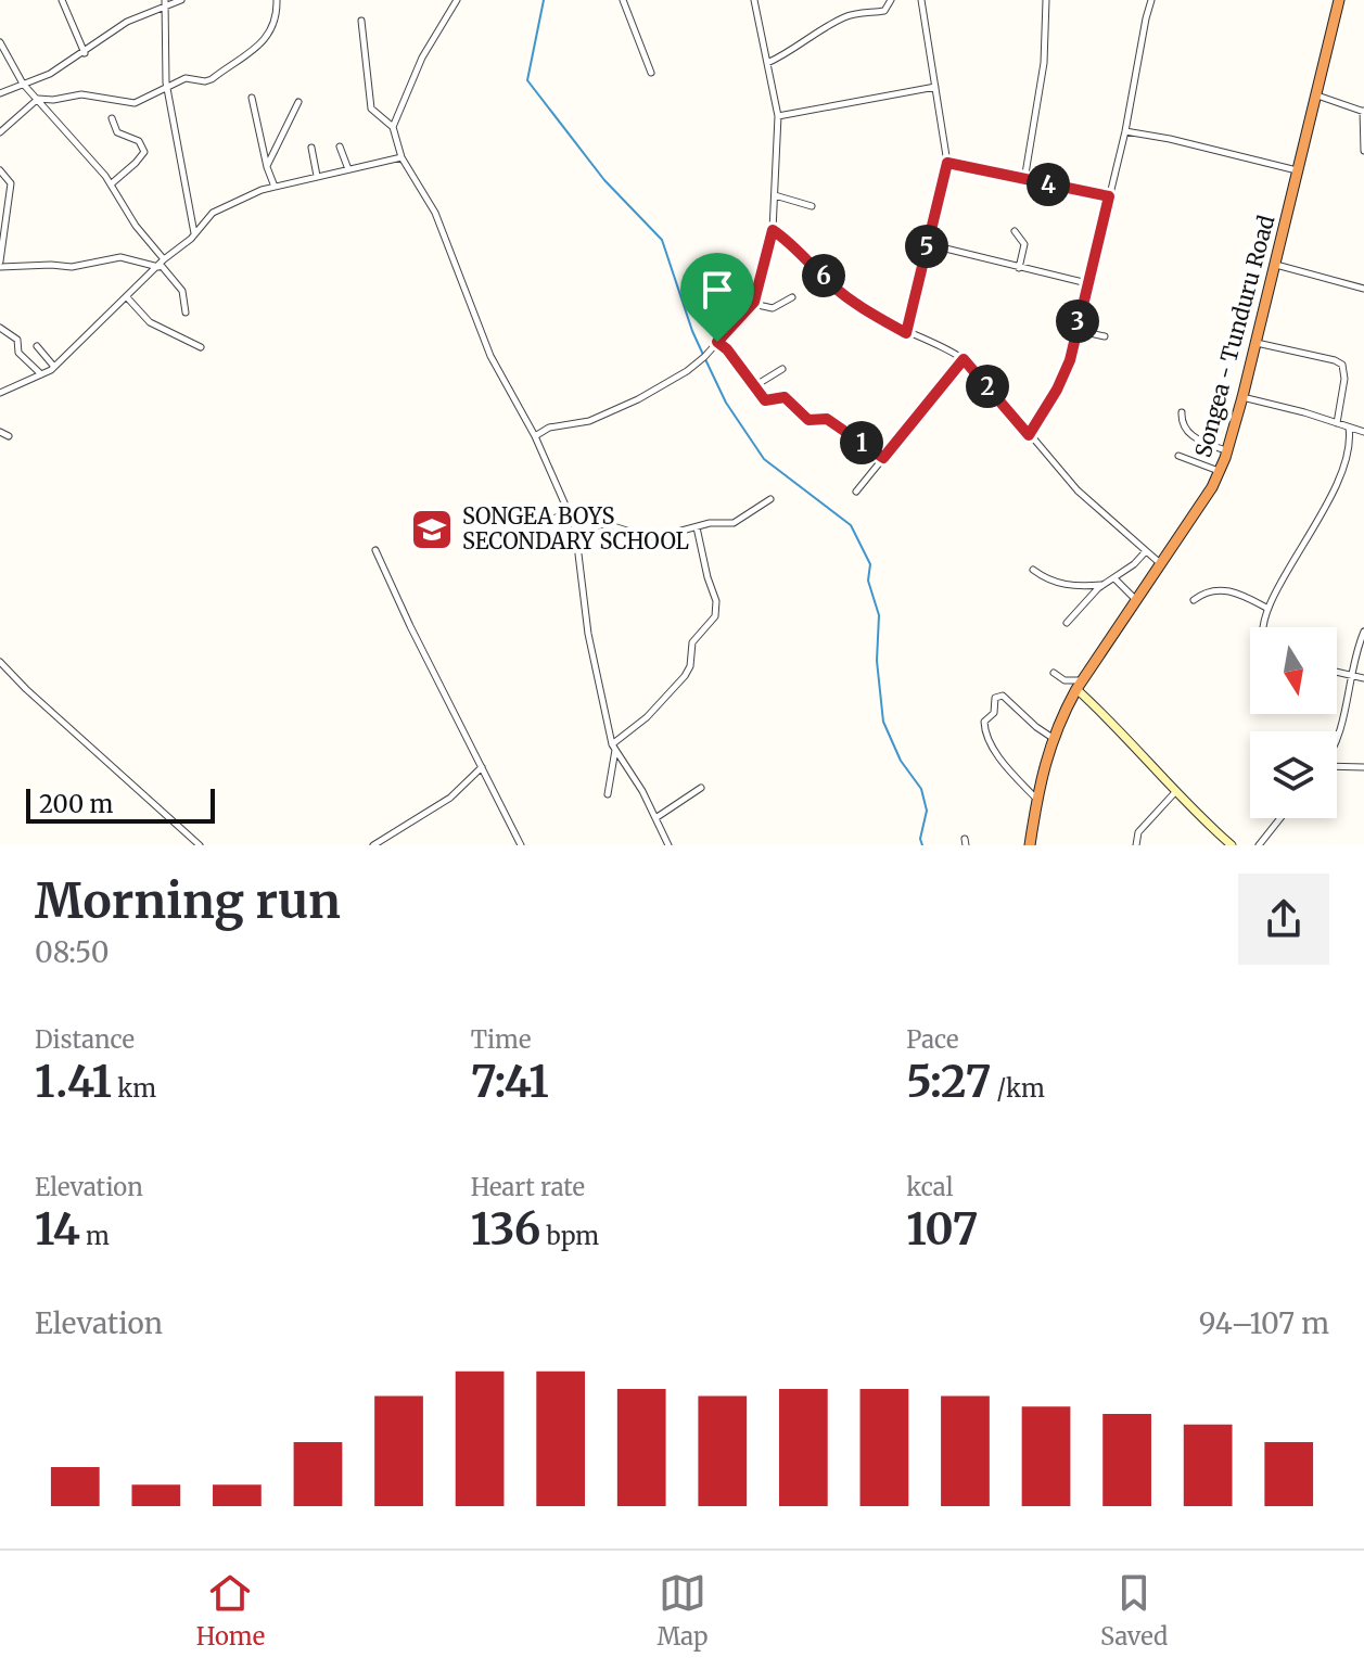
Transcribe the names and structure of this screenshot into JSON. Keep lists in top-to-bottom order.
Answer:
{
  "streets": {
    "highway": ["Songea - Tunduru Road"]
  },
  "places": {
    "school or university": ["SONGEA BOYS SECONDARY SCHOOL"]
  },
  "scale_bar": "200 m",
  "north": "bottom",
  "page": {
    "pins": [
      "4",
      "5",
      "6",
      "3",
      "2",
      "1"
    ],
    "scale": "200 m",
    "heading": ["Morning run", "08:50"],
    "stats": [
      ["Distance", "1.41 km"],
      ["Time", "7:41"],
      ["Pace", "5:27 /km"],
      ["Elevation", "14 m"],
      ["Heart rate", "136 bpm"],
      ["kcal", "107"]
    ],
    "chart": ["Elevation", "94–107 m"],
    "tabs": ["Home", "Map", "Saved"]
  }
}
